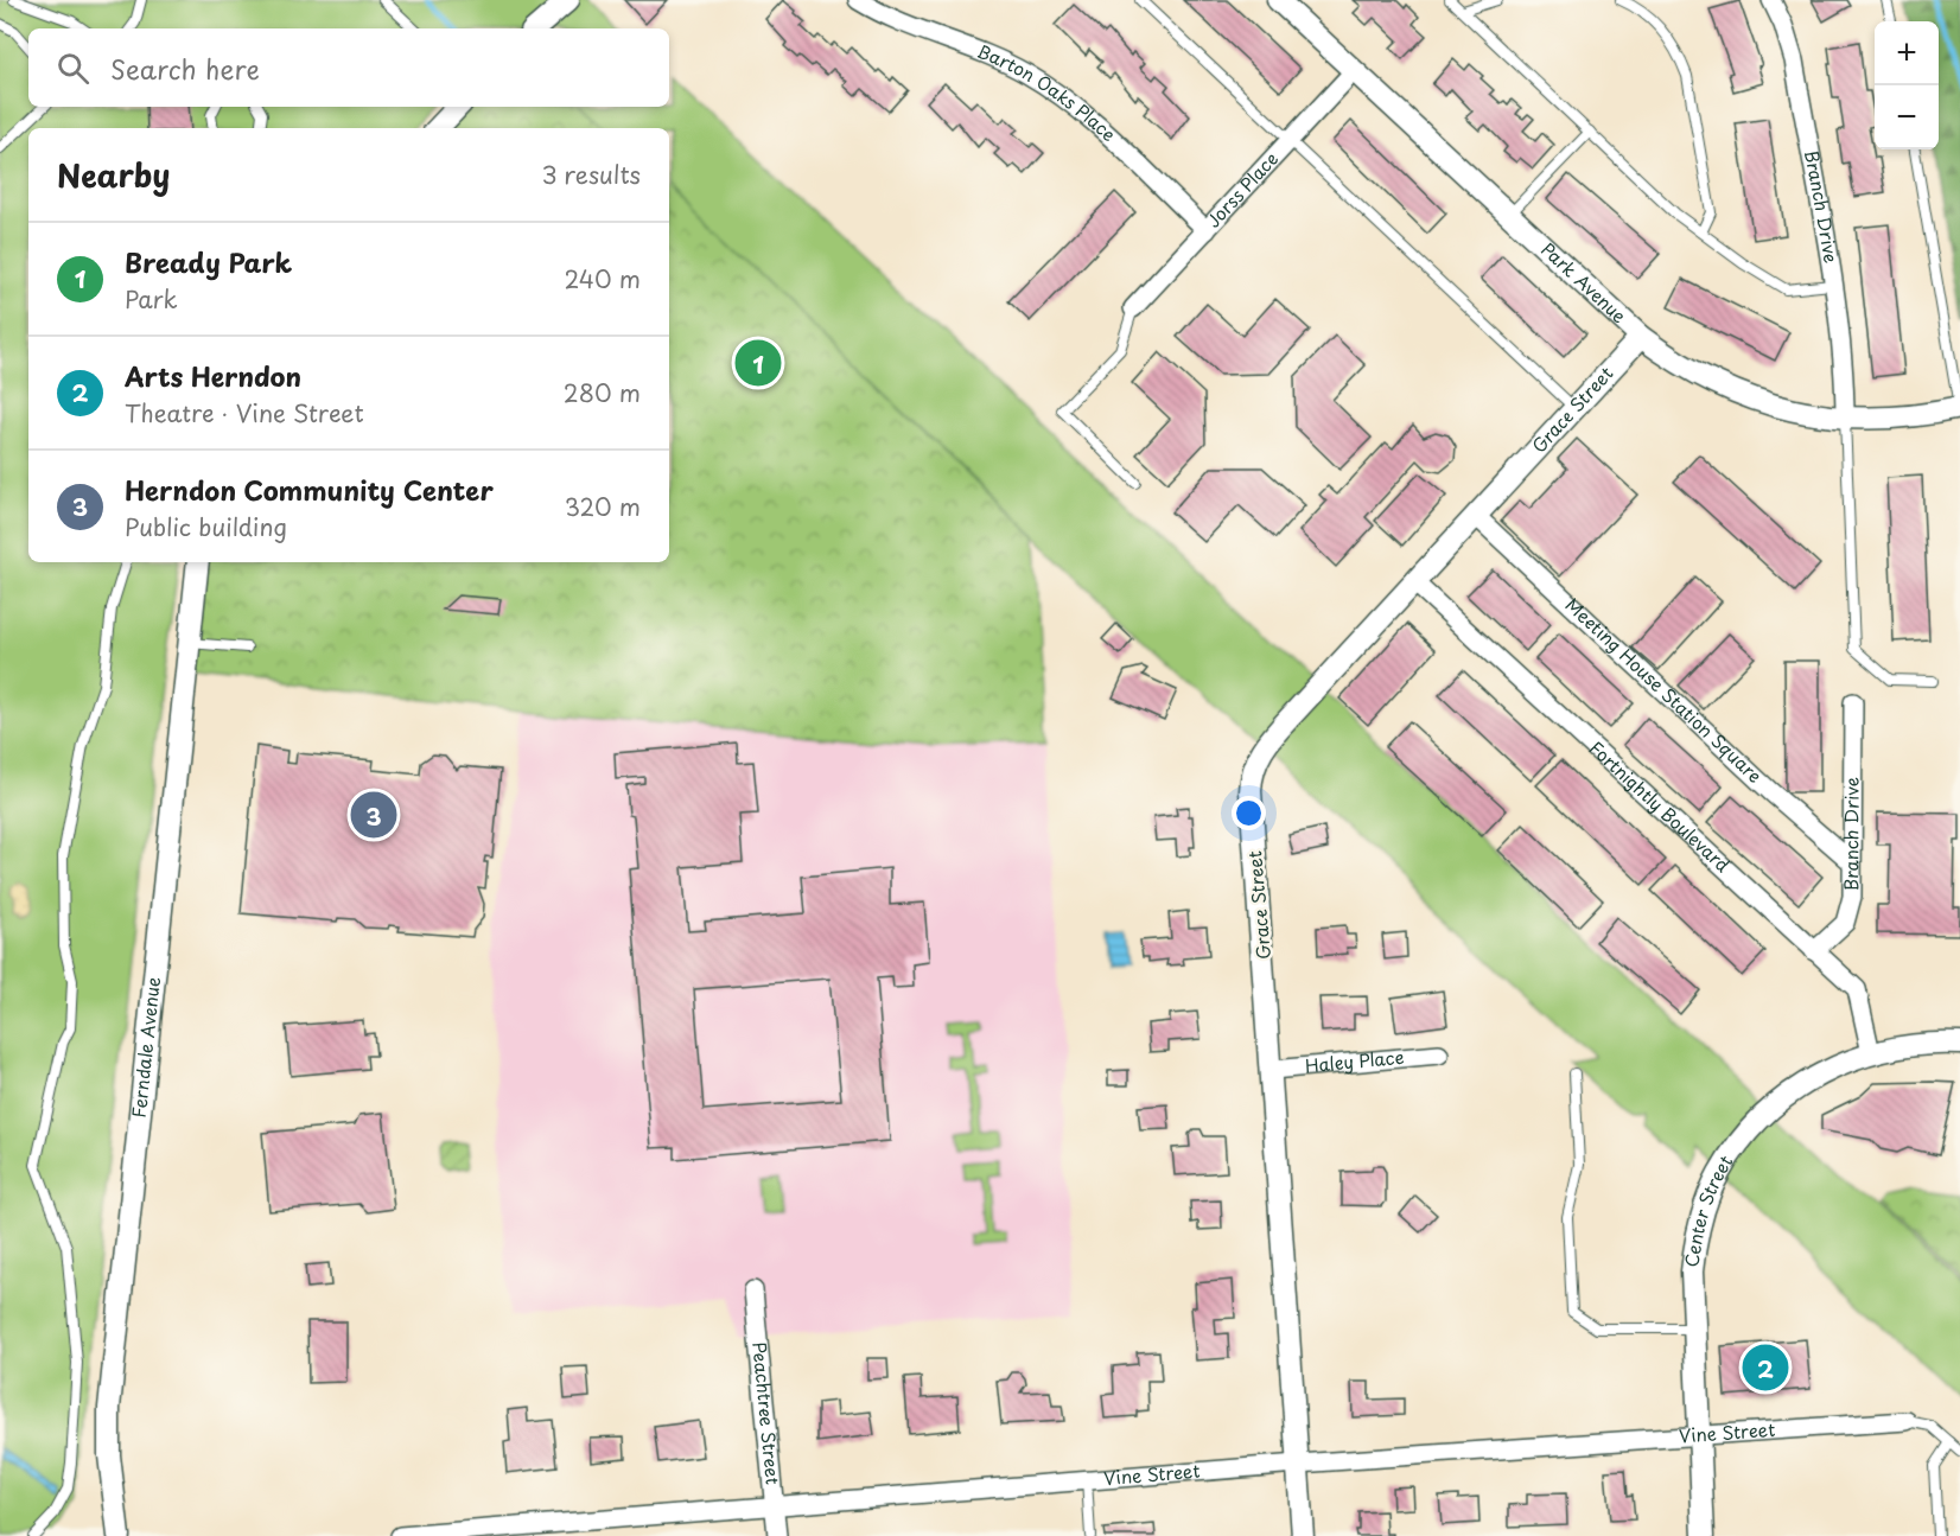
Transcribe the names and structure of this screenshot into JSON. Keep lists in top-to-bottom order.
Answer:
{
  "streets": {
    "street": [
      "Barton Oaks Place",
      "Jorss Place",
      "Branch Drive",
      "Park Avenue",
      "Grace Street",
      "Meeting House Station Square",
      "Fortnightly Boulevard",
      "Ferndale Avenue",
      "Haley Place",
      "Center Street",
      "Peachtree Street",
      "Vine Street"
    ]
  },
  "crossings": [
    ["Barton Oaks Place", "Jorss Place"],
    ["Jorss Place", "Park Avenue"],
    ["Branch Drive", "Park Avenue"],
    ["Branch Drive", "Meeting House Station Square"],
    ["Branch Drive", "Fortnightly Boulevard"],
    ["Park Avenue", "Grace Street"],
    ["Grace Street", "Meeting House Station Square"],
    ["Grace Street", "Fortnightly Boulevard"],
    ["Grace Street", "Haley Place"],
    ["Grace Street", "Vine Street"],
    ["Fortnightly Boulevard", "Center Street"],
    ["Center Street", "Vine Street"],
    ["Peachtree Street", "Vine Street"]
  ],
  "page": {
    "map_buttons": ["+", "−"],
    "search": "Search here",
    "heading": ["Nearby", "3 results"],
    "list": [
      {
        "mark": "1",
        "name": "Bready Park",
        "note": "Park",
        "value": "240 m"
      },
      {
        "mark": "2",
        "name": "Arts Herndon",
        "note": "Theatre · Vine Street",
        "value": "280 m"
      },
      {
        "mark": "3",
        "name": "Herndon Community Center",
        "note": "Public building",
        "value": "320 m"
      }
    ],
    "pins": ["1", "3", "2"]
  }
}
